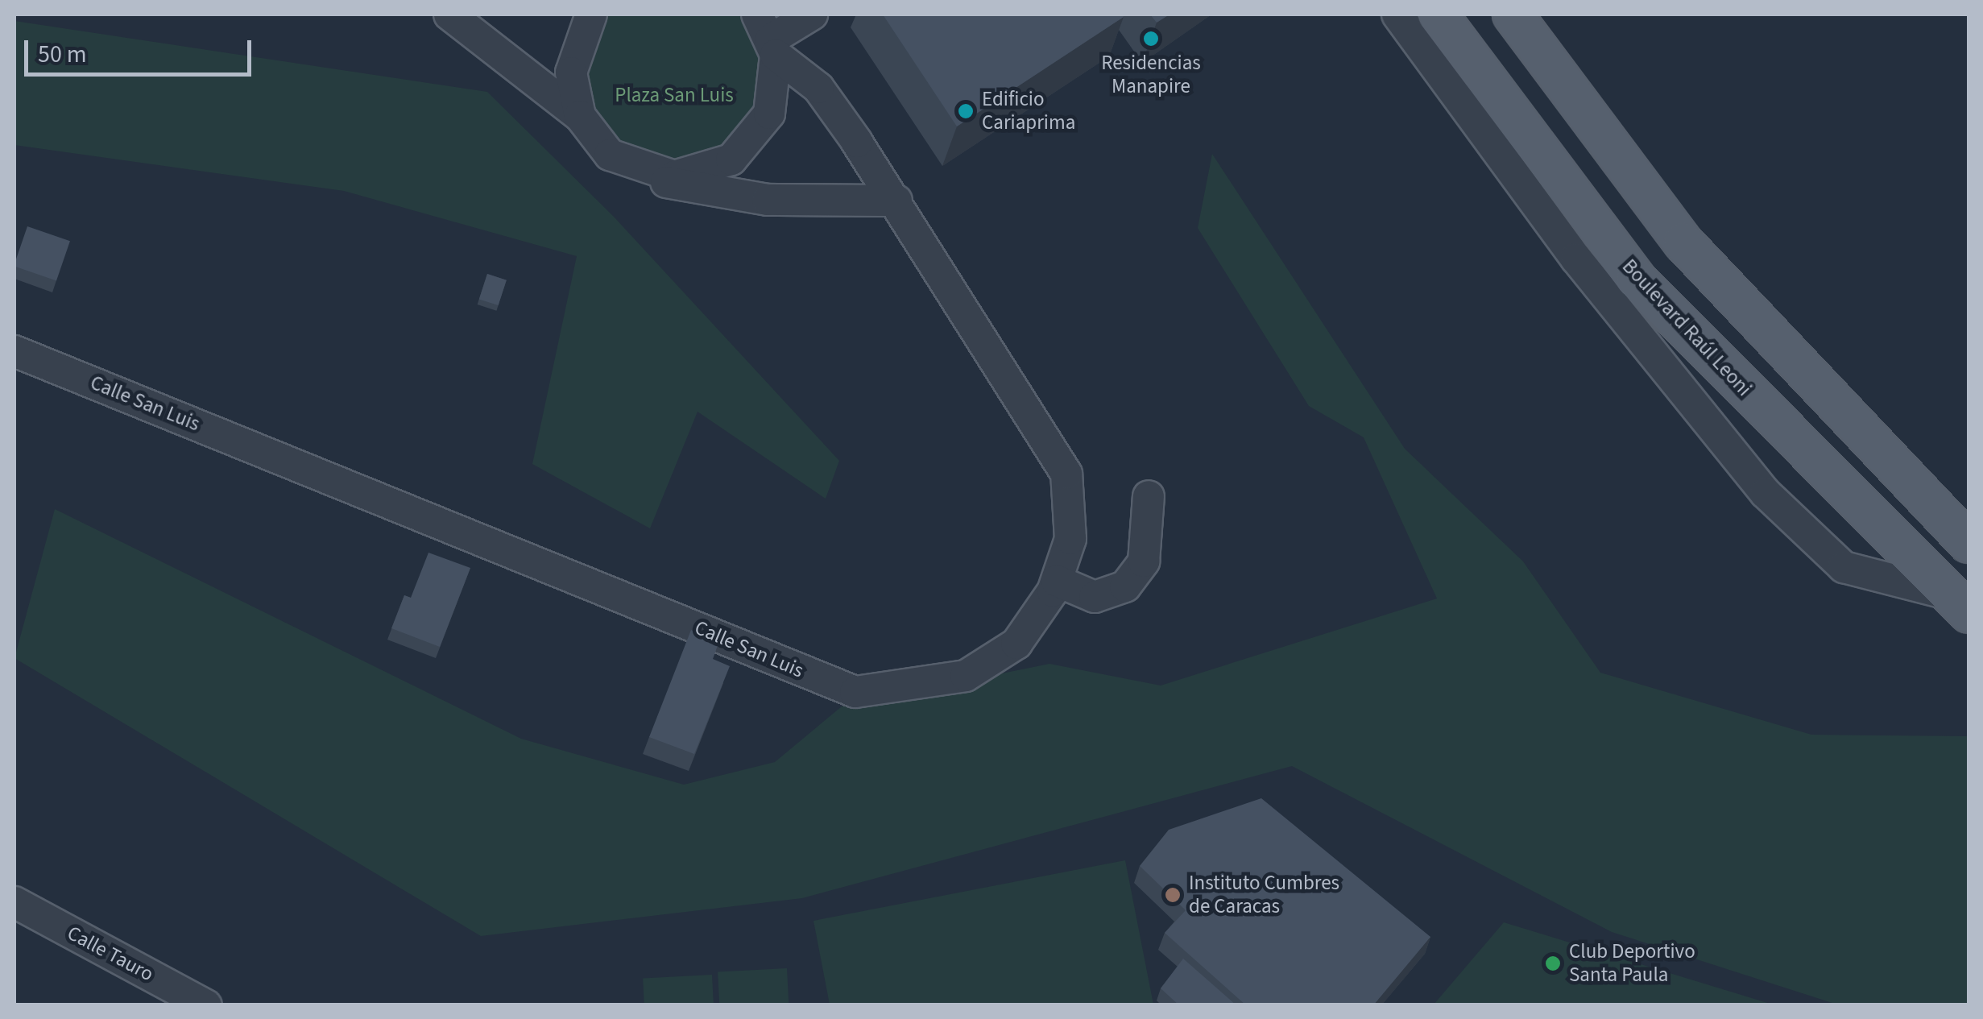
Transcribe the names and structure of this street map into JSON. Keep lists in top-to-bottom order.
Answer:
{
  "streets": {
    "main road": ["Boulevard Raúl Leoni"],
    "street": ["Calle San Luis", "Calle Tauro"]
  },
  "parks": ["Plaza San Luis"],
  "places": [
    "Residencias Manapire",
    "Edificio Cariaprima",
    "Instituto Cumbres de Caracas",
    "Club Deportivo Santa Paula"
  ],
  "scale_bar": "50 m"
}
